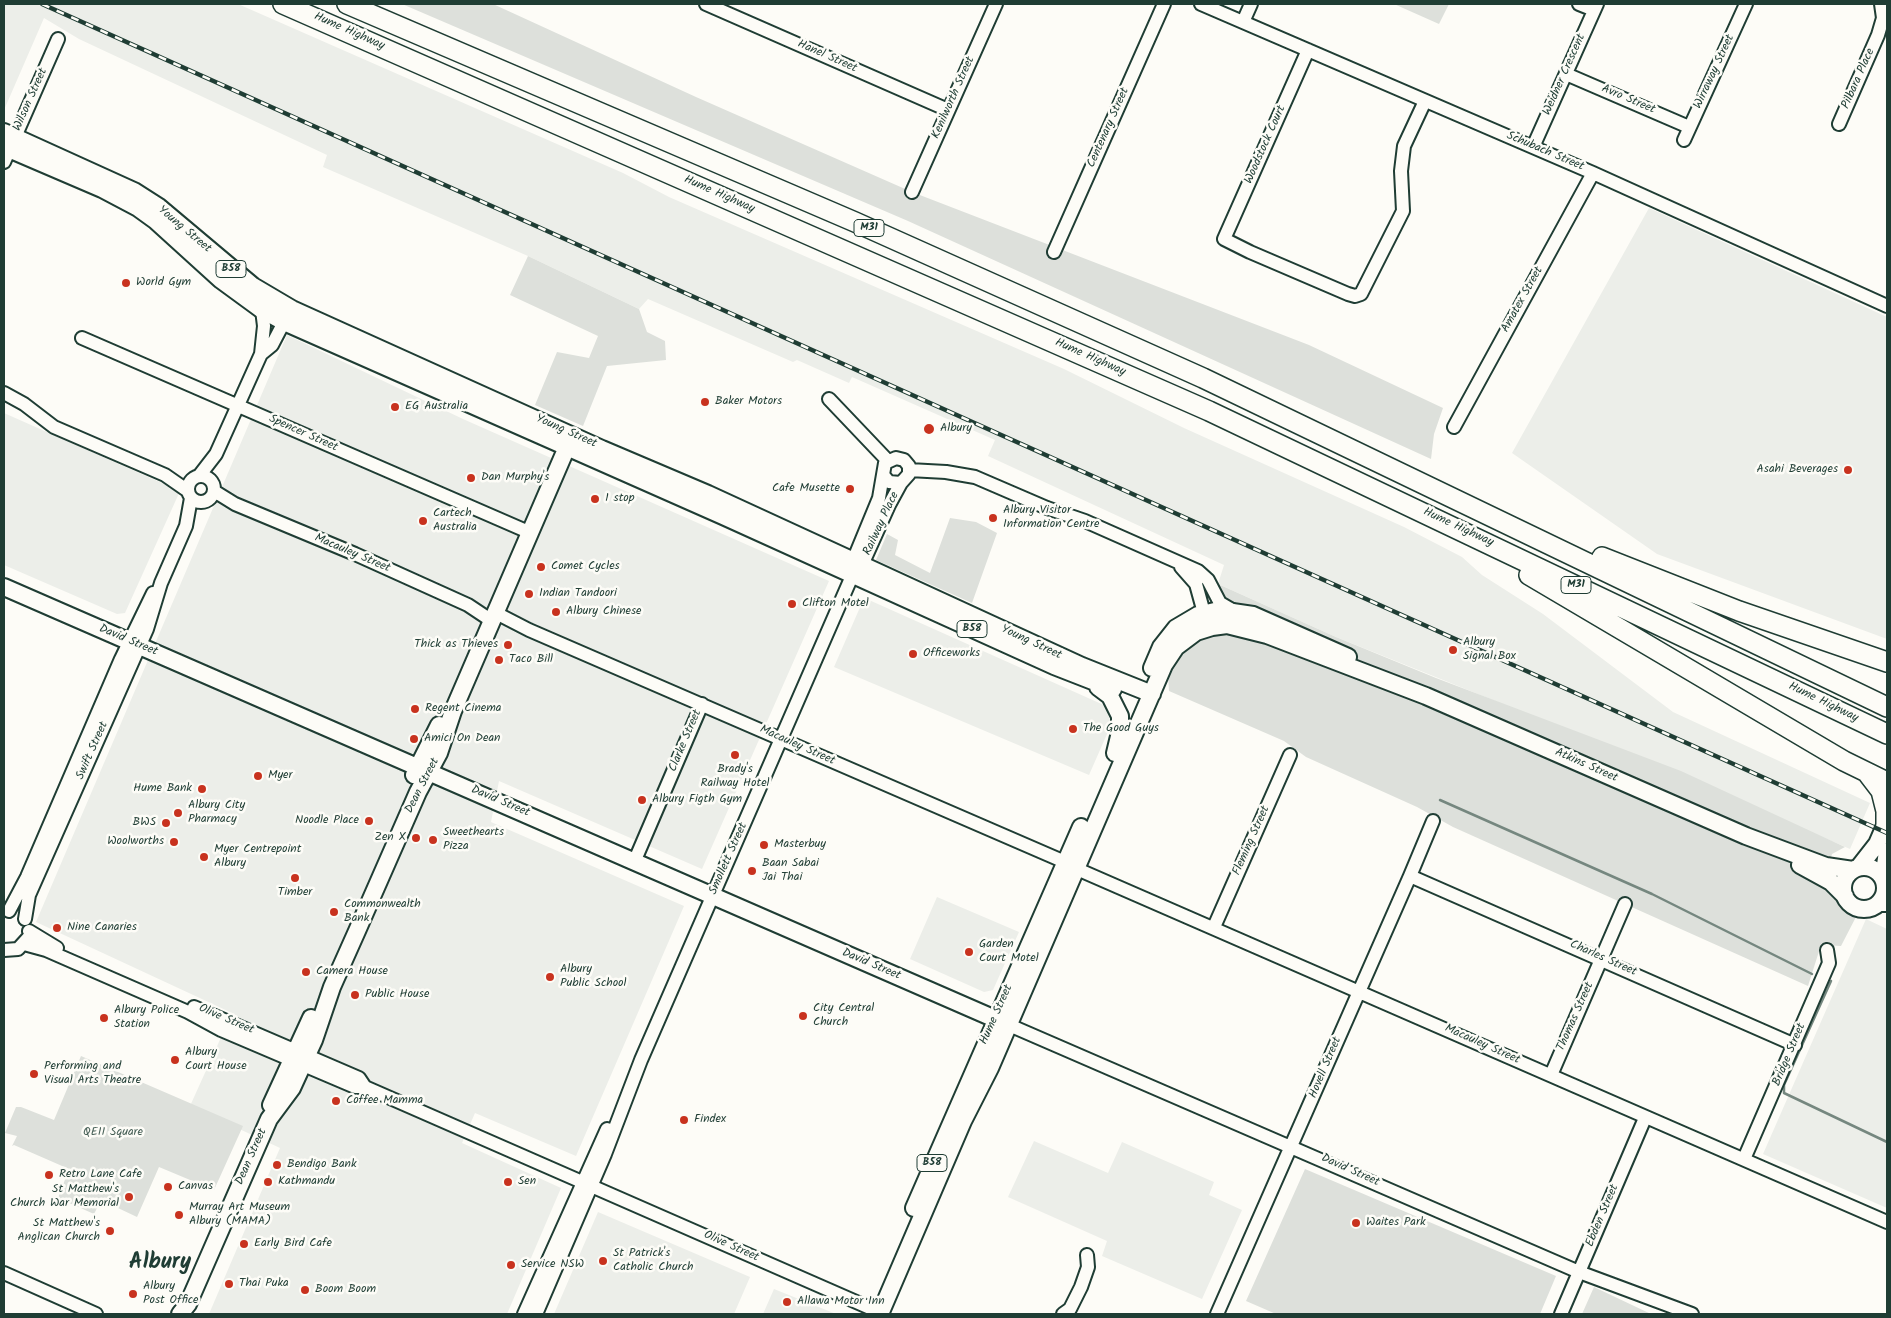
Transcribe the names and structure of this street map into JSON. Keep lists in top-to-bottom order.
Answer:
{
  "streets": {
    "highway": ["Hume Highway", "M31"],
    "main road": [
      "Young Street",
      "B58",
      "David Street",
      "Atkins Street",
      "Dean Street",
      "Hume Street"
    ],
    "street": [
      "Hanel Street",
      "Wirraway Street",
      "Weidner Crescent",
      "Pilbara Place",
      "Kenilworth Street",
      "Wilson Street",
      "Avro Street",
      "Centenary Street",
      "Woodstock Court",
      "Schubach Street",
      "Amatex Street",
      "Spencer Street",
      "Railway Place",
      "Macauley Street",
      "Clarke Street",
      "Swift Street",
      "Fleming Street",
      "Smollett Street",
      "Charles Street",
      "Thomas Street",
      "Olive Street",
      "Bridge Street",
      "Hovell Street",
      "Ebden Street"
    ]
  },
  "crossings": [
    ["Hanel Street", "Kenilworth Street"],
    ["Wirraway Street", "Avro Street"],
    ["Weidner Crescent", "Avro Street"],
    ["Weidner Crescent", "Schubach Street"],
    ["Wilson Street", "Young Street"],
    ["Woodstock Court", "Schubach Street"],
    ["Schubach Street", "Amatex Street"],
    ["Young Street", "B58"],
    ["Young Street", "Railway Place"],
    ["Young Street", "Swift Street"],
    ["Young Street", "Atkins Street"],
    ["Young Street", "Dean Street"],
    ["Young Street", "Smollett Street"],
    ["Young Street", "Hume Street"],
    ["B58", "Hume Street"],
    ["Spencer Street", "Swift Street"],
    ["Spencer Street", "Dean Street"],
    ["Railway Place", "Smollett Street"],
    ["Macauley Street", "Clarke Street"],
    ["Macauley Street", "Swift Street"],
    ["Macauley Street", "Dean Street"],
    ["Macauley Street", "Fleming Street"],
    ["Macauley Street", "Smollett Street"],
    ["Macauley Street", "Hume Street"],
    ["Macauley Street", "Thomas Street"],
    ["Macauley Street", "Bridge Street"],
    ["Macauley Street", "Hovell Street"],
    ["Macauley Street", "Ebden Street"],
    ["David Street", "Clarke Street"],
    ["David Street", "Swift Street"],
    ["David Street", "Dean Street"],
    ["David Street", "Smollett Street"],
    ["David Street", "Hume Street"],
    ["David Street", "Hovell Street"],
    ["David Street", "Ebden Street"],
    ["Swift Street", "Olive Street"],
    ["Atkins Street", "Hume Street"],
    ["Dean Street", "Olive Street"],
    ["Smollett Street", "Olive Street"],
    ["Charles Street", "Thomas Street"],
    ["Charles Street", "Bridge Street"],
    ["Charles Street", "Hovell Street"],
    ["Hume Street", "Olive Street"]
  ],
  "districts": ["Albury"],
  "parks": ["QEII Square"],
  "places": [
    "World Gym",
    "Baker Motors",
    "EG Australia",
    "Albury",
    "Asahi Beverages",
    "Dan Murphy's",
    "Cafe Musette",
    "1 stop",
    "Albury Visitor Information Centre",
    "Cartech Australia",
    "Comet Cycles",
    "Indian Tandoori",
    "Clifton Motel",
    "Albury Chinese",
    "Thick as Thieves",
    "Albury Signal Box",
    "Officeworks",
    "Taco Bill",
    "Regent Cinema",
    "The Good Guys",
    "Amici On Dean",
    "Brady's Railway Hotel",
    "Myer",
    "Hume Bank",
    "Albury Figth Gym",
    "Albury City Pharmacy",
    "Noodle Place",
    "BWS",
    "Zen X",
    "Sweethearts Pizza",
    "Woolworths",
    "Masterbuy",
    "Myer Centrepoint Albury",
    "Baan Sabai Jai Thai",
    "Timber",
    "Commonwealth Bank",
    "Nine Canaries",
    "Garden Court Motel",
    "Camera House",
    "Albury Public School",
    "Public House",
    "City Central Church",
    "Albury Police Station",
    "Albury Court House",
    "Performing and Visual Arts Theatre",
    "Coffee Mamma",
    "Findex",
    "Bendigo Bank",
    "Retro Lane Cafe",
    "Kathmandu",
    "Sen",
    "Canvas",
    "St Matthew's Church War Memorial",
    "Murray Art Museum Albury (MAMA)",
    "Waites Park",
    "St Matthew's Anglican Church",
    "Early Bird Cafe",
    "St Patrick's Catholic Church",
    "Service NSW",
    "Thai Puka",
    "Boom Boom",
    "Albury Post Office",
    "Allawa Motor Inn"
  ]
}
